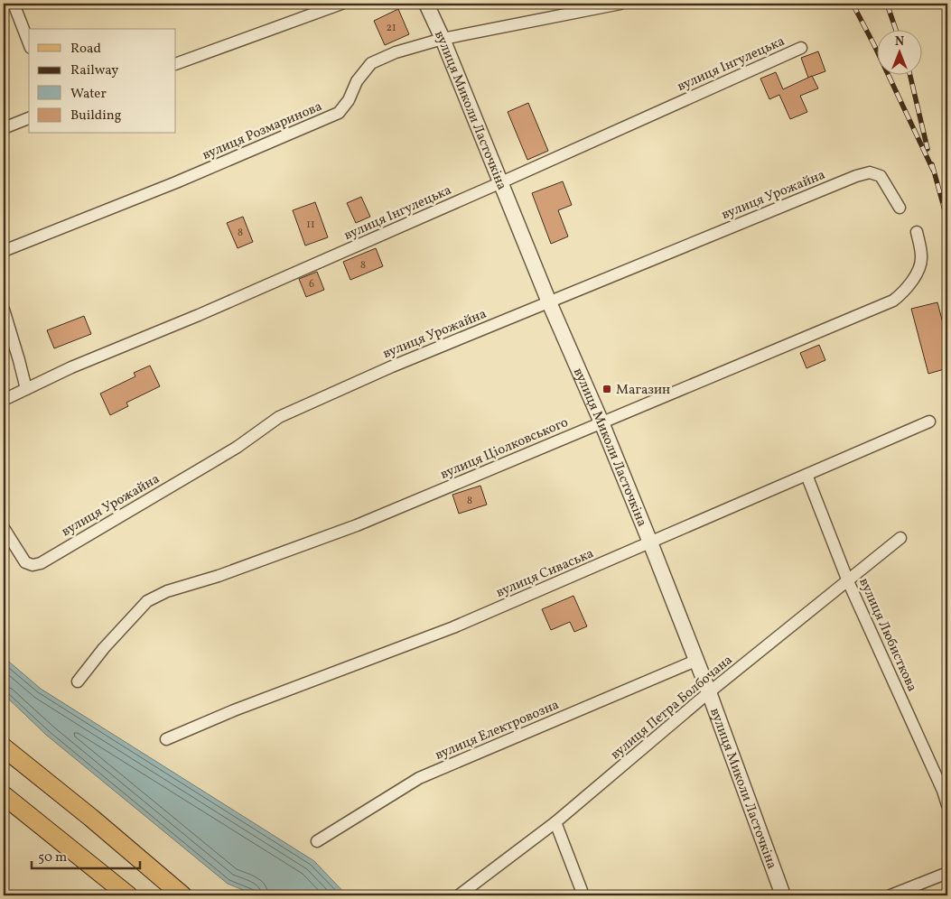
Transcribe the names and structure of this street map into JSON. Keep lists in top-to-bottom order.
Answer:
{
  "streets": {
    "street": [
      "вулиця Інгулецька",
      "вулиця Миколи Ласточкіна",
      "вулиця Розмаринова",
      "вулиця Урожайна",
      "вулиця Ціолковського",
      "вулиця Сиваська",
      "вулиця Любисткова",
      "вулиця Петра Болбочана",
      "вулиця Електровозна"
    ]
  },
  "crossings": [
    ["вулиця Інгулецька", "вулиця Миколи Ласточкіна"],
    ["вулиця Миколи Ласточкіна", "вулиця Розмаринова"],
    ["вулиця Миколи Ласточкіна", "вулиця Урожайна"],
    ["вулиця Миколи Ласточкіна", "вулиця Ціолковського"],
    ["вулиця Миколи Ласточкіна", "вулиця Сиваська"],
    ["вулиця Миколи Ласточкіна", "вулиця Петра Болбочана"],
    ["вулиця Миколи Ласточкіна", "вулиця Електровозна"],
    ["вулиця Сиваська", "вулиця Любисткова"],
    ["вулиця Любисткова", "вулиця Петра Болбочана"]
  ],
  "places": {
    "transit": ["Магазин"]
  },
  "house_numbers": [
    "21",
    "11",
    "8",
    "8",
    "6",
    "8"
  ],
  "legend": [
    "Road",
    "Railway",
    "Water",
    "Building"
  ],
  "scale_bar": "50 m",
  "north": "top"
}
